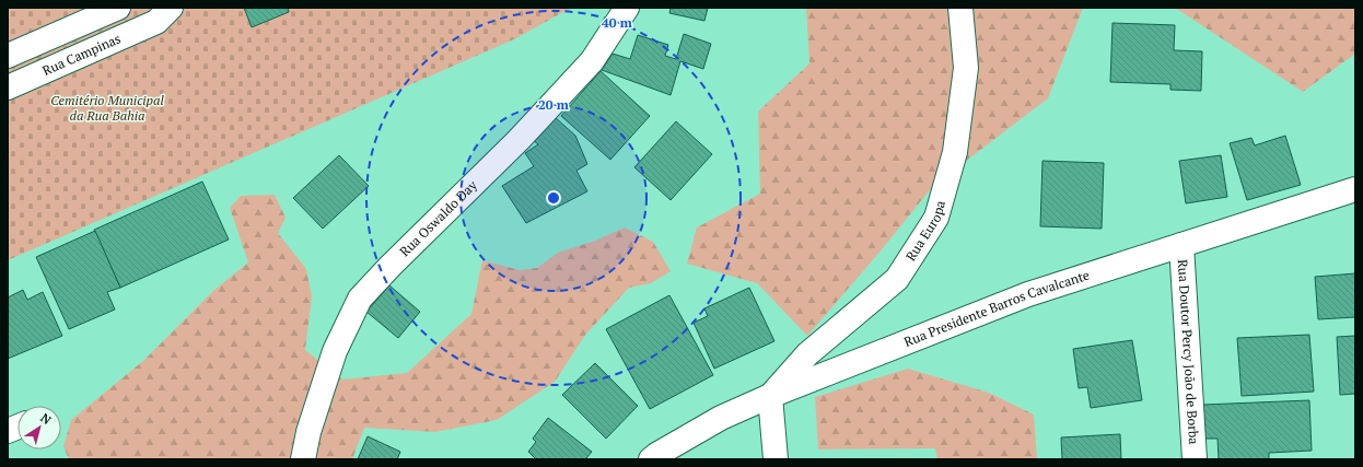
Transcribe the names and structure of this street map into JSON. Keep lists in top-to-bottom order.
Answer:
{
  "streets": {
    "street": [
      "Rua Campinas",
      "Rua Oswaldo Day",
      "Rua Europa",
      "Rua Presidente Barros Cavalcante",
      "Rua Doutor Percy João de Borba"
    ]
  },
  "crossings": [
    ["Rua Europa", "Rua Presidente Barros Cavalcante"],
    ["Rua Presidente Barros Cavalcante", "Rua Doutor Percy João de Borba"]
  ],
  "parks": ["Cemitério Municipal da Rua Bahia"],
  "north": "top right",
  "rings": ["40 m", "20 m"]
}
